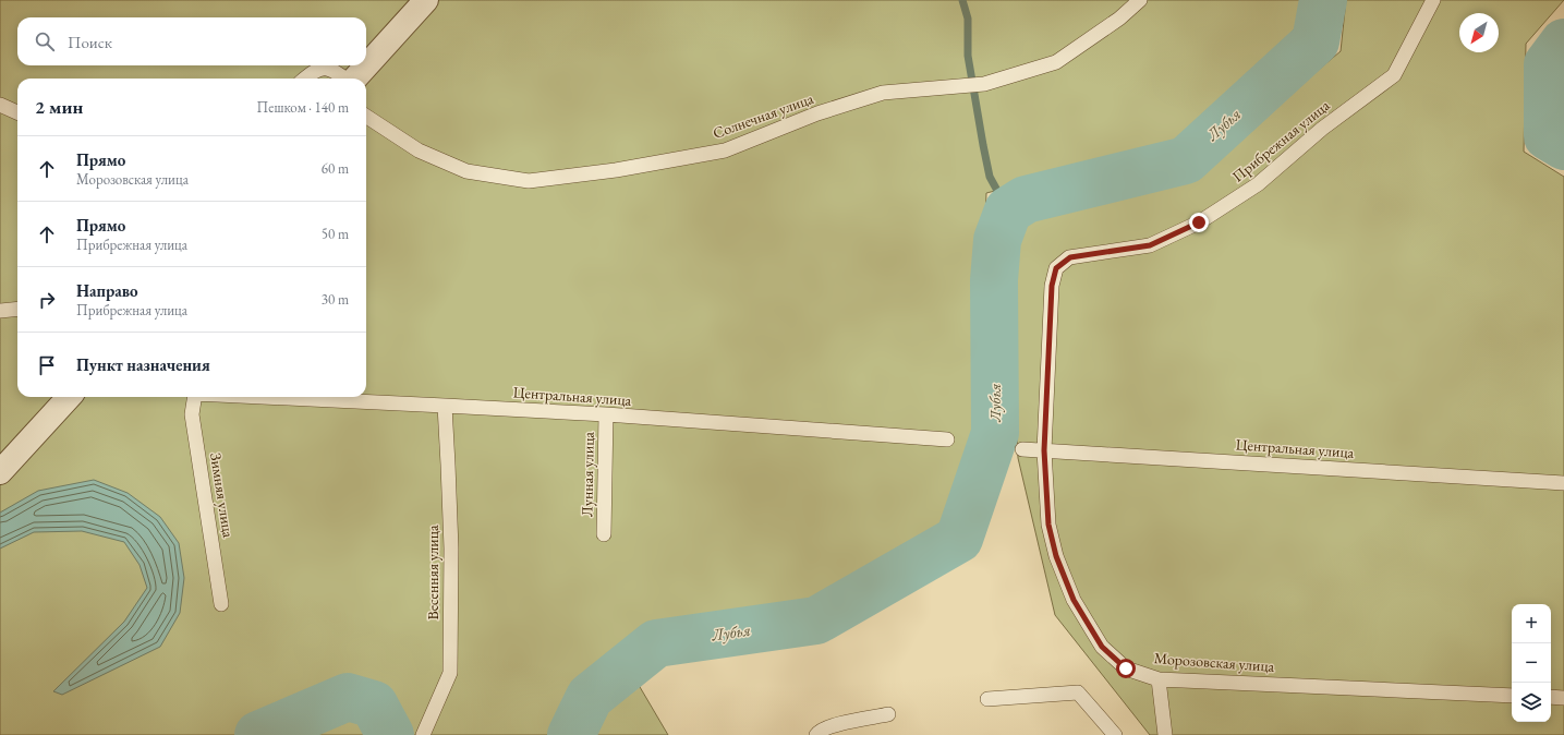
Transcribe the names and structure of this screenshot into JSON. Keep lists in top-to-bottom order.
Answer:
{
  "streets": {
    "lane": [
      "Солнечная улица",
      "Прибрежная улица",
      "Центральная улица",
      "Лунная улица",
      "Зимняя улица",
      "Весенняя улица",
      "Морозовская улица"
    ]
  },
  "crossings": [
    ["Прибрежная улица", "Центральная улица"],
    ["Прибрежная улица", "Морозовская улица"],
    ["Центральная улица", "Лунная улица"],
    ["Центральная улица", "Весенняя улица"],
    ["Центральная улица", "Морозовская улица"]
  ],
  "water": ["Лубья"],
  "north": "bottom left",
  "page": {
    "search": "Поиск",
    "heading": ["2 мин", "Пешком · 140 m"],
    "list": [
      ["Прямо", "Морозовская улица", "60 m"],
      ["Прямо", "Прибрежная улица", "50 m"],
      ["Направо", "Прибрежная улица", "30 m"],
      "Пункт назначения"
    ],
    "map_buttons": ["+", "−"]
  }
}
